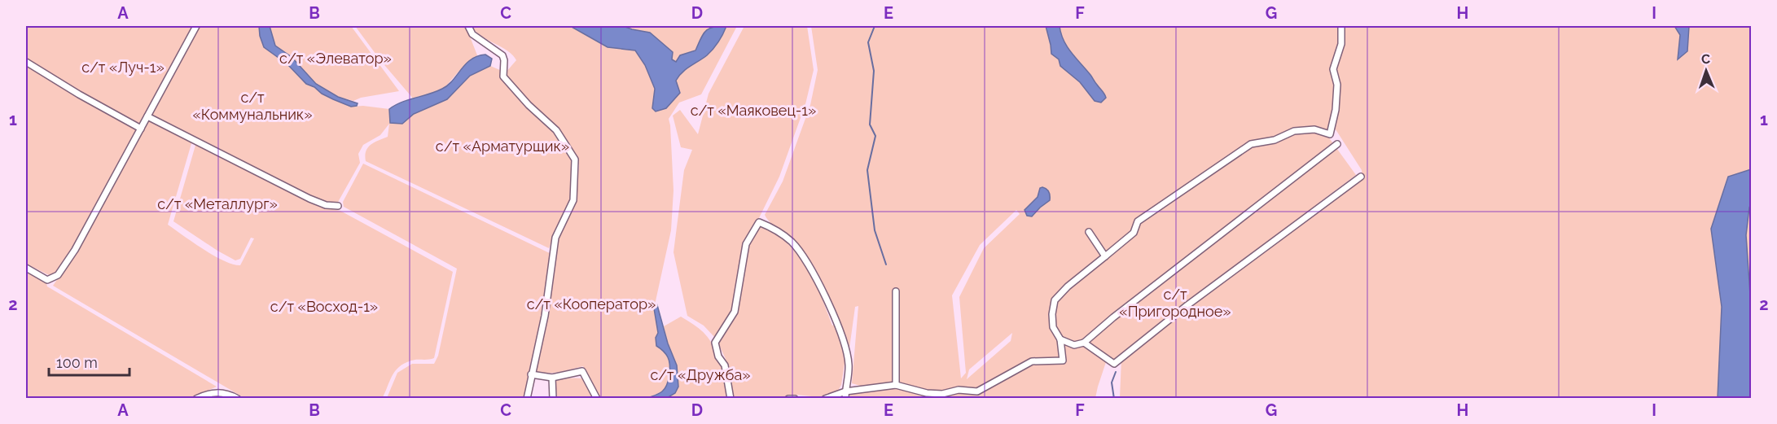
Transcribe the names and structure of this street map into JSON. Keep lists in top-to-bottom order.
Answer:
{
  "parks": [
    "с/т «Элеватор»",
    "с/т «Луч-1»",
    "с/т «Коммунальник»",
    "с/т «Маяковец-1»",
    "с/т «Арматурщик»",
    "с/т «Металлург»",
    "с/т «Пригородное»",
    "с/т «Кооператор»",
    "с/т «Восход-1»",
    "с/т «Дружба»"
  ],
  "scale_bar": "100 m",
  "north": "top",
  "grid": {
    "columns": [
      "A",
      "B",
      "C",
      "D",
      "E",
      "F",
      "G",
      "H",
      "I"
    ],
    "rows": ["1", "2"]
  }
}
